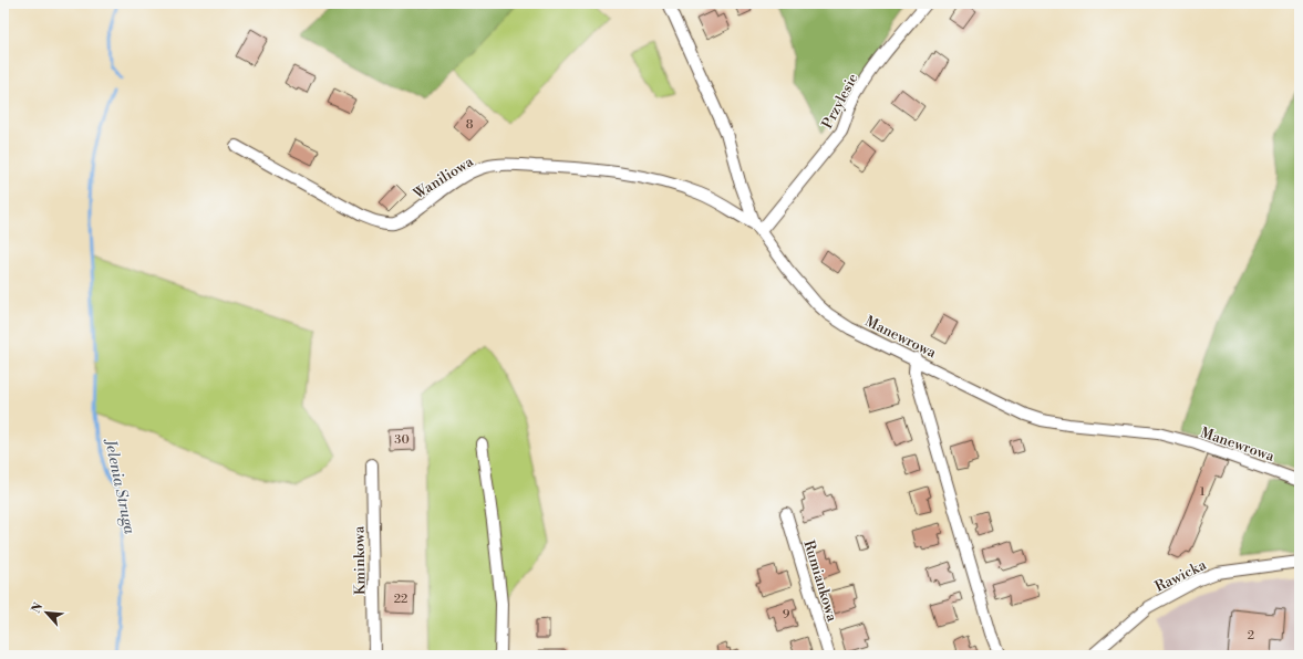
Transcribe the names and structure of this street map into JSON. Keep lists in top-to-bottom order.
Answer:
{
  "streets": {
    "street": [
      "Przylesie",
      "Waniliowa",
      "Manewrowa",
      "Kminkowa",
      "Rawicka",
      "Rumiankowa"
    ]
  },
  "crossings": [
    ["Przylesie", "Waniliowa"],
    ["Przylesie", "Manewrowa"],
    ["Waniliowa", "Manewrowa"]
  ],
  "water": ["Jelenia Struga"],
  "house_numbers": [
    "8",
    "30",
    "1",
    "22",
    "9",
    "2"
  ],
  "north": "top left"
}
